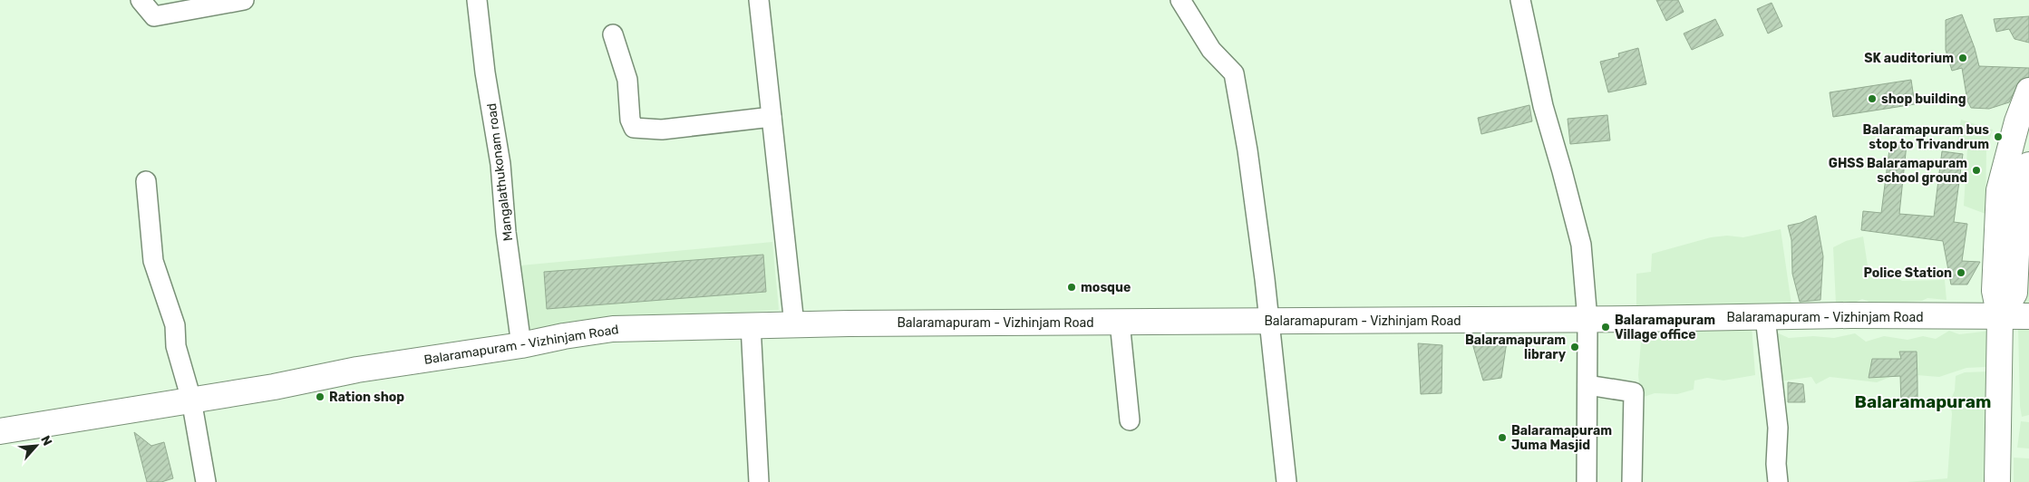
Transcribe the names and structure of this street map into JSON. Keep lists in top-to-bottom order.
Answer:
{
  "streets": {
    "main road": ["Balaramapuram - Vizhinjam Road"],
    "street": ["Mangalathukonam road"]
  },
  "crossings": [
    ["Mangalathukonam road", "Balaramapuram - Vizhinjam Road"]
  ],
  "districts": ["Balaramapuram"],
  "places": [
    "SK auditorium",
    "shop building",
    "Balaramapuram bus stop to Trivandrum",
    "GHSS Balaramapuram school ground",
    "Police Station",
    "mosque",
    "Balaramapuram Village office",
    "Balaramapuram library",
    "Ration shop",
    "Balaramapuram Juma Masjid"
  ],
  "north": "top right"
}
